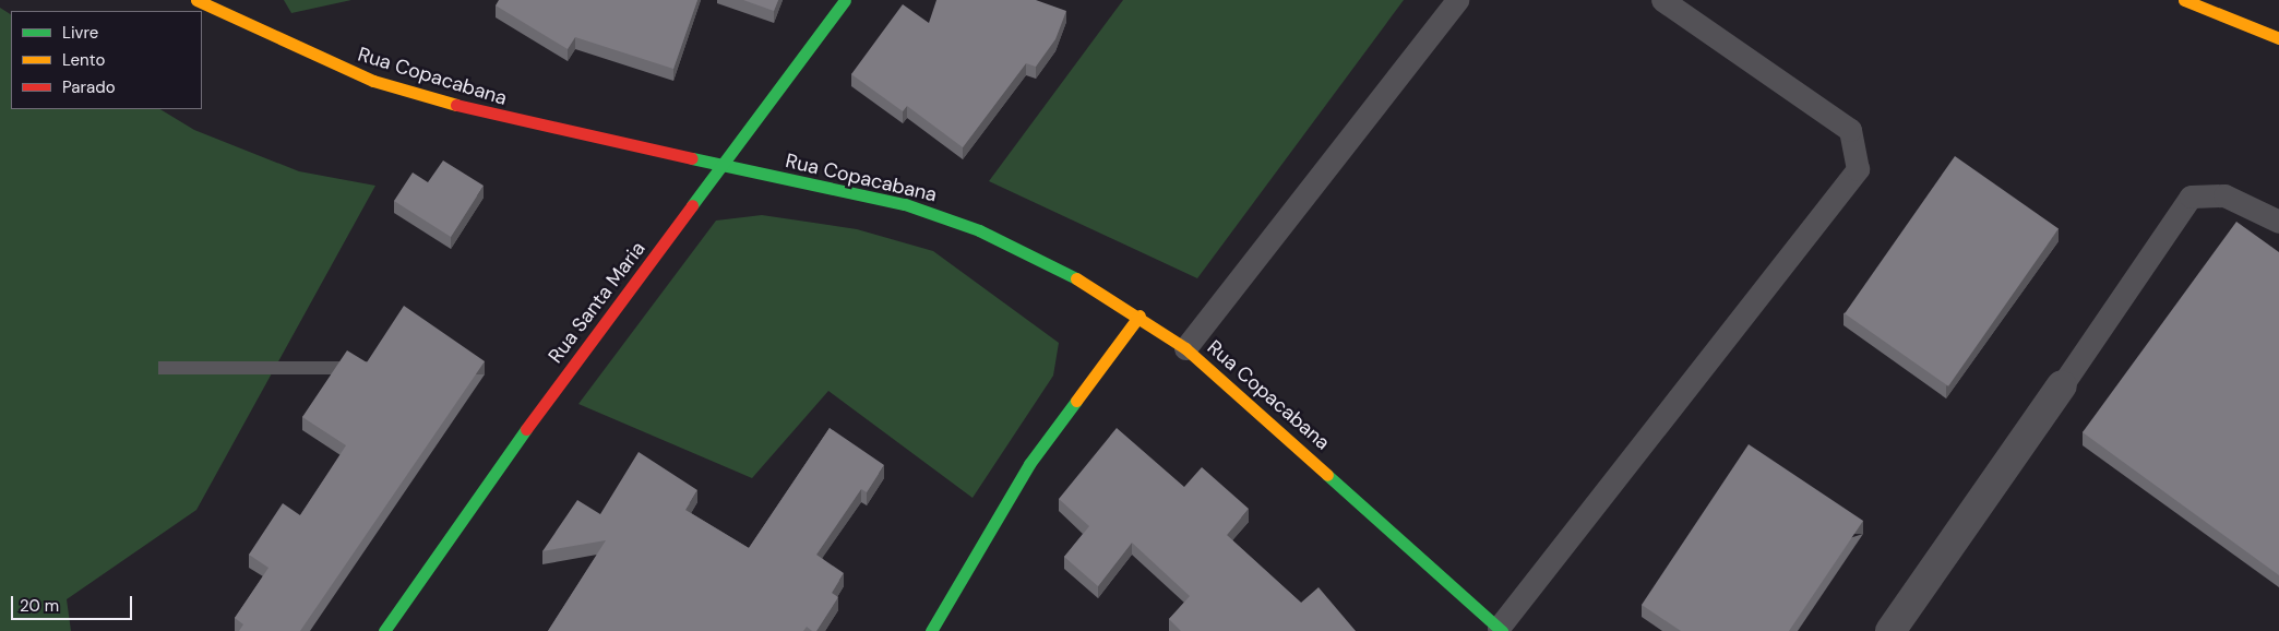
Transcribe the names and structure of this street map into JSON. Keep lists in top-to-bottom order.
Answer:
{
  "streets": {
    "main road": ["Rua Copacabana", "Rua Santa Maria"]
  },
  "crossings": [
    ["Rua Copacabana", "Rua Santa Maria"]
  ],
  "legend": ["Livre", "Lento", "Parado"],
  "scale_bar": "20 m"
}
